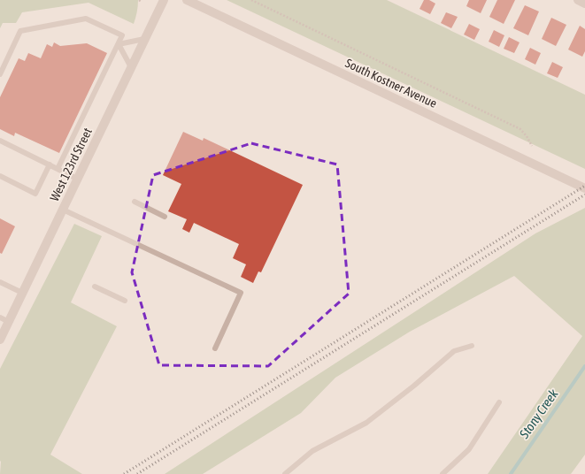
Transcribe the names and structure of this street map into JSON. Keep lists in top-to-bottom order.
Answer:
{
  "streets": {
    "street": ["South Kostner Avenue", "West 123rd Street"]
  },
  "water": ["Stony Creek"]
}
